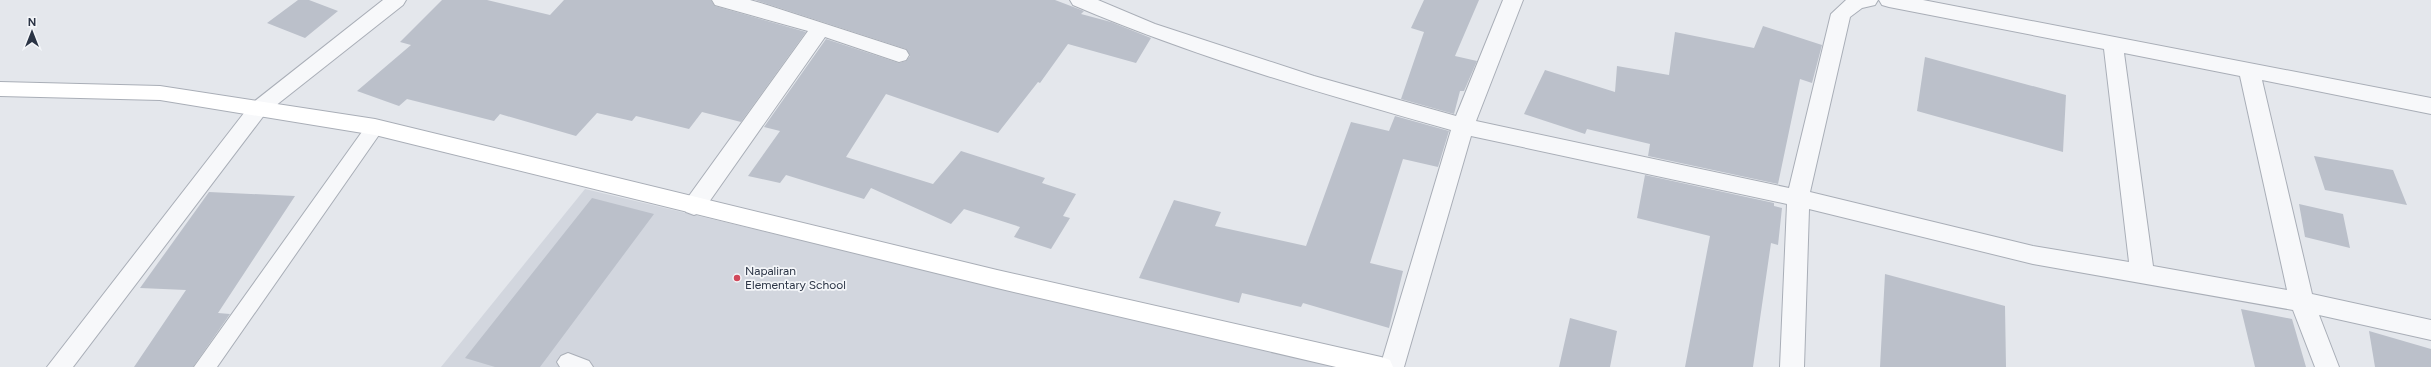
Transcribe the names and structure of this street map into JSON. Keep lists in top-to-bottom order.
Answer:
{
  "places": ["Napaliran Elementary School"],
  "north": "top"
}
